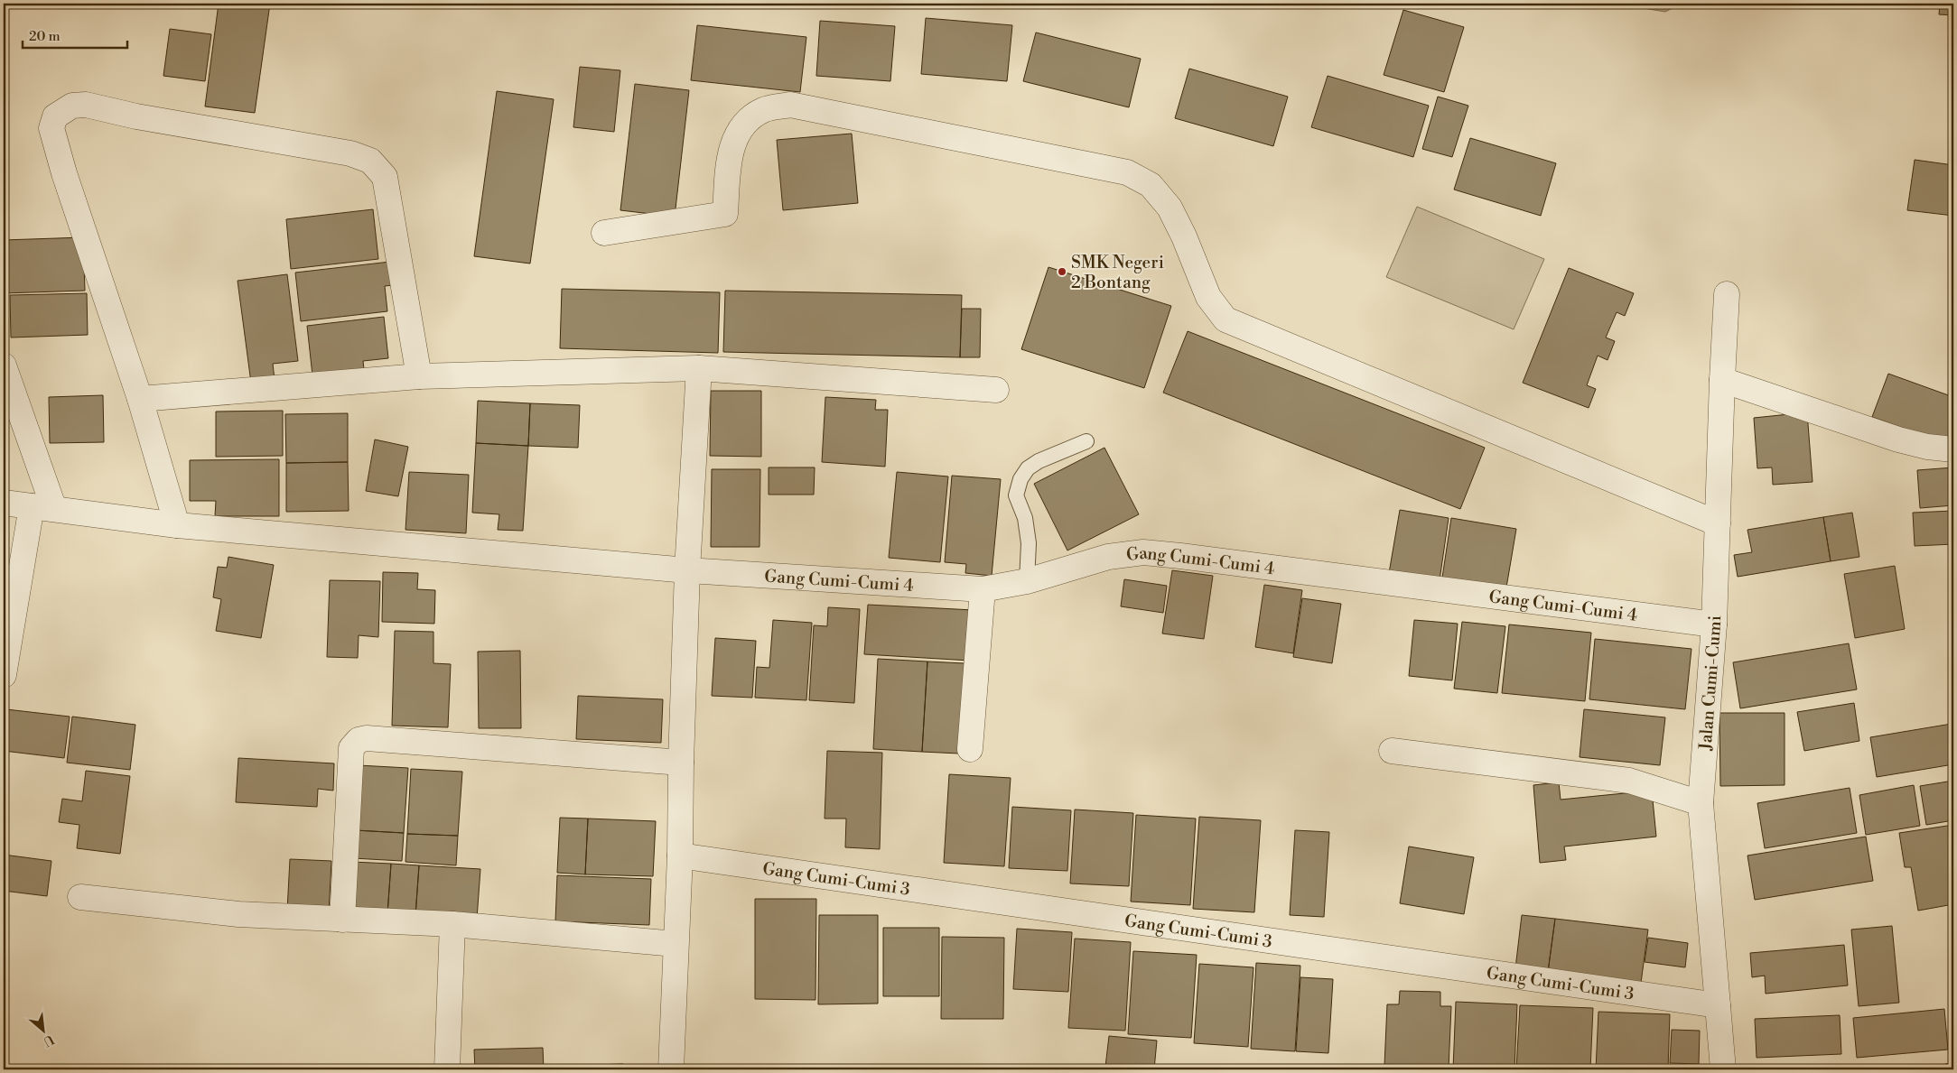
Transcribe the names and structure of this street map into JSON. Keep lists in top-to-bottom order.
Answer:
{
  "streets": {
    "street": ["Gang Cumi-Cumi 4", "Jalan Cumi-Cumi", "Gang Cumi-Cumi 3"]
  },
  "crossings": [
    ["Gang Cumi-Cumi 4", "Jalan Cumi-Cumi"],
    ["Jalan Cumi-Cumi", "Gang Cumi-Cumi 3"]
  ],
  "places": ["SMK Negeri 2 Bontang"],
  "scale_bar": "20 m",
  "north": "bottom right"
}
